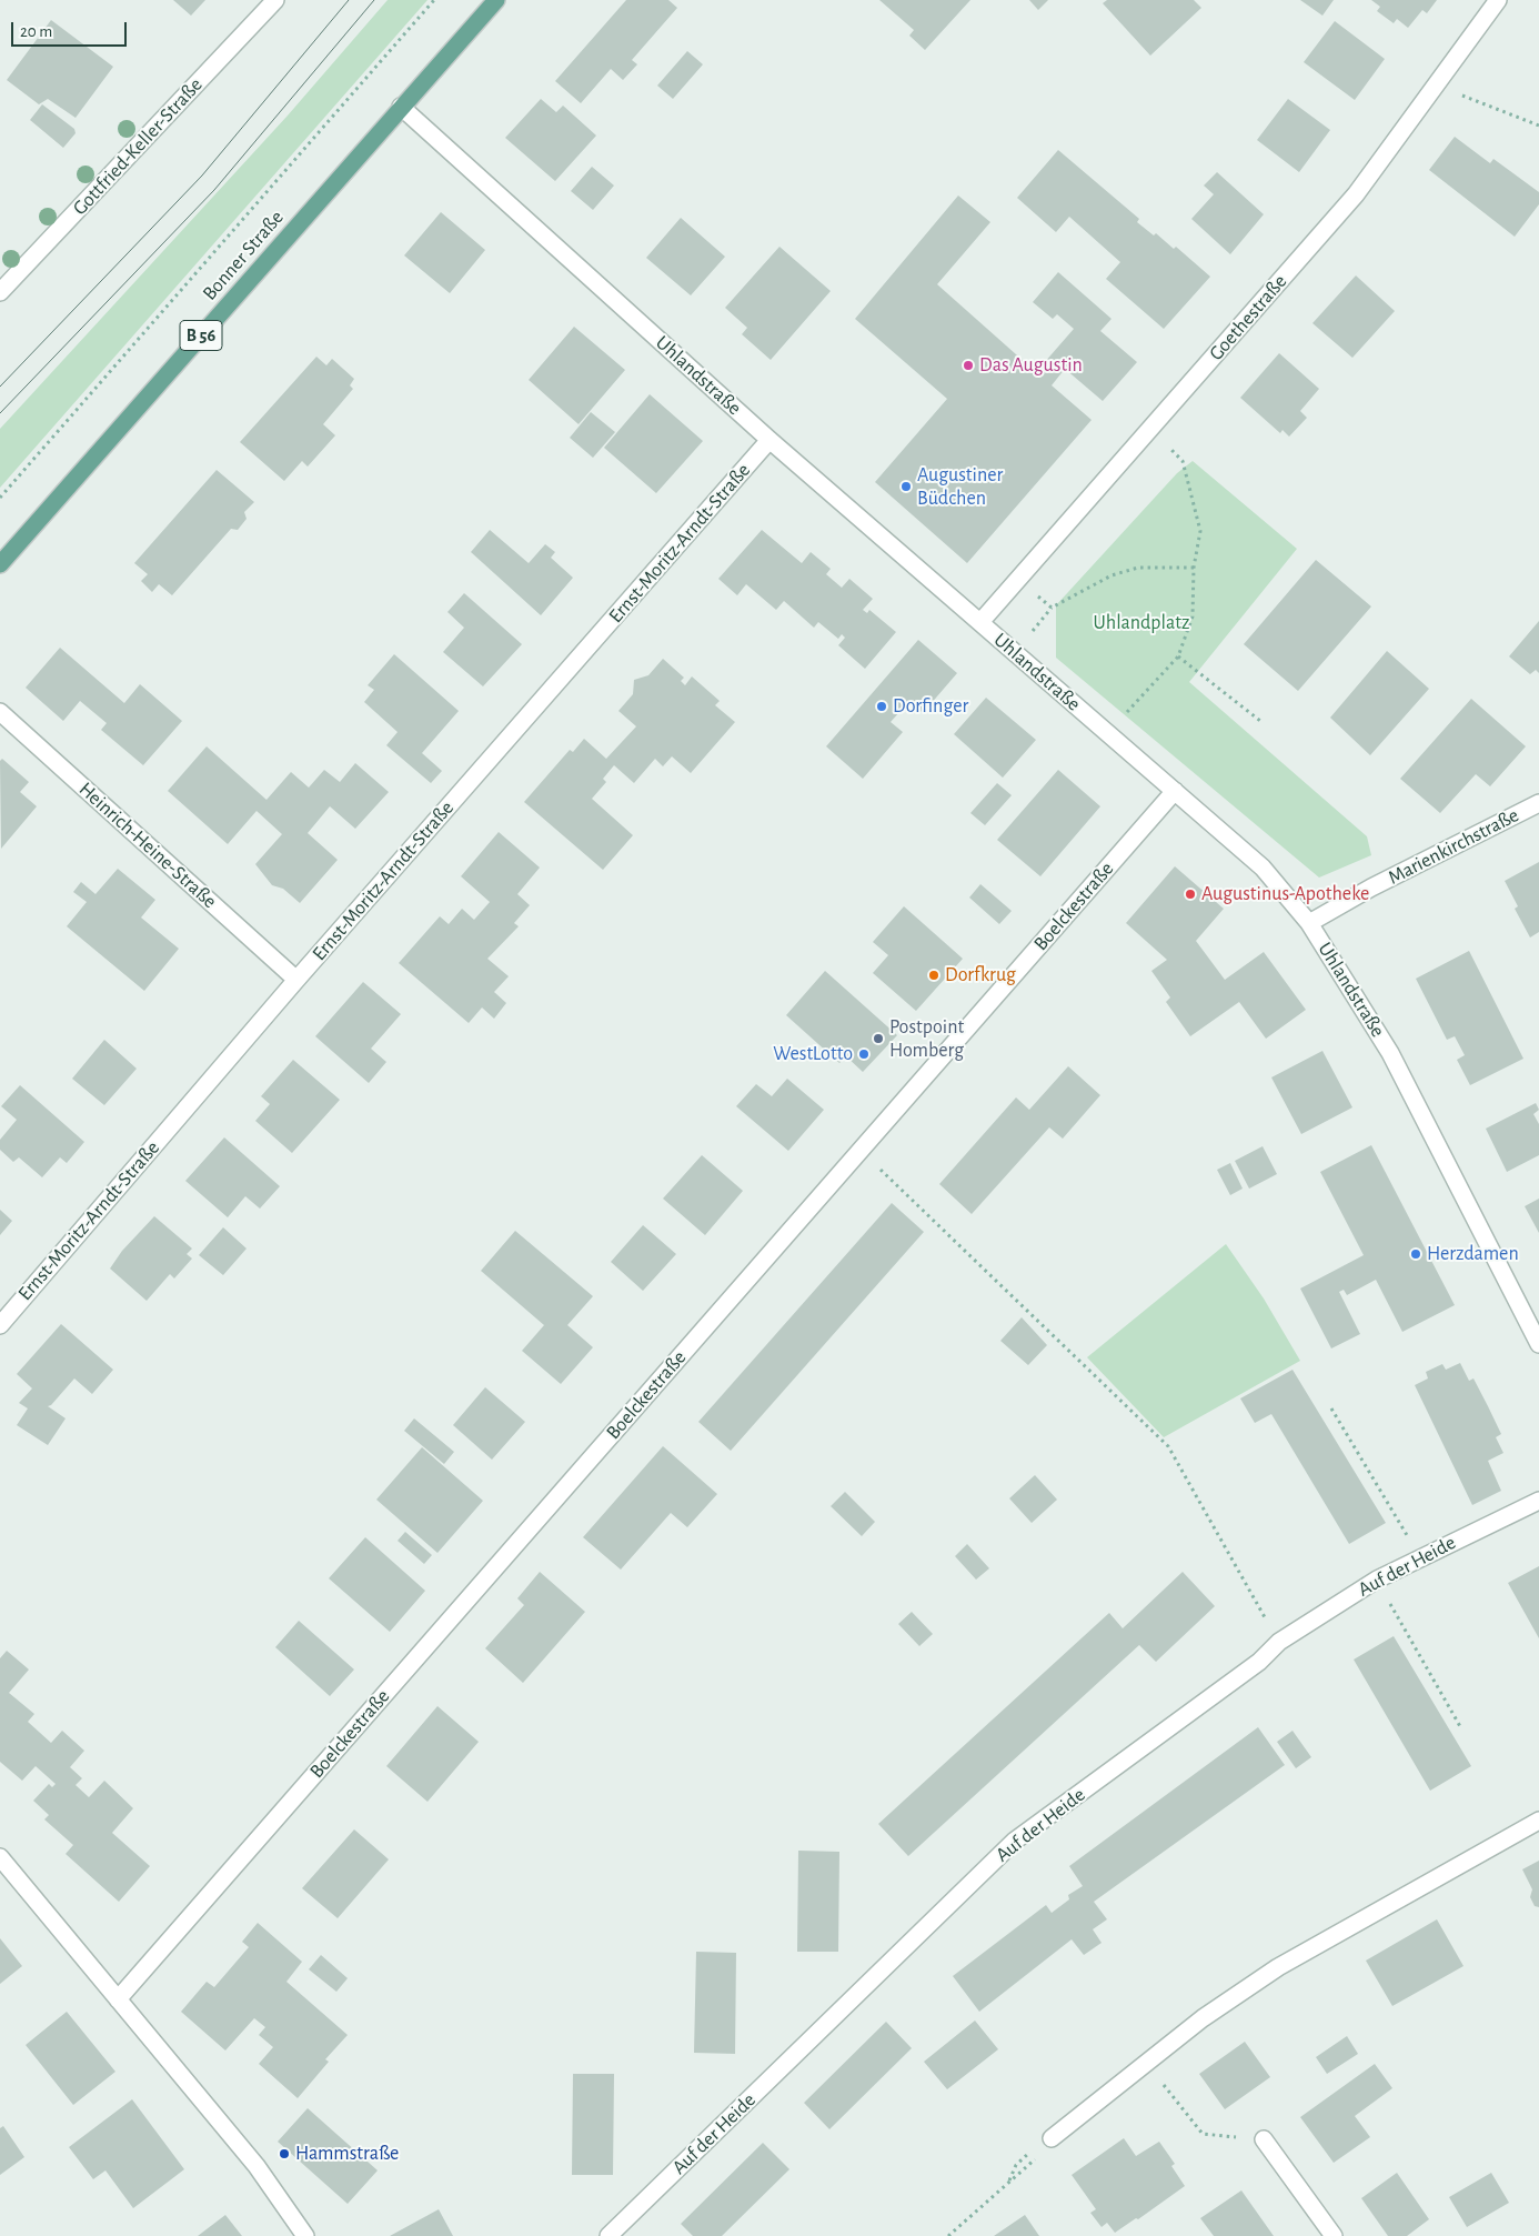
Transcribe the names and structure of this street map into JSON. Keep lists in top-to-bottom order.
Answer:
{
  "streets": {
    "main road": ["Bonner Straße", "B 56"],
    "street": [
      "Gottfried-Keller-Straße",
      "Goethestraße",
      "Uhlandstraße",
      "Ernst-Moritz-Arndt-Straße",
      "Heinrich-Heine-Straße",
      "Marienkirchstraße",
      "Boelckestraße",
      "Auf der Heide"
    ]
  },
  "crossings": [
    ["Bonner Straße", "Uhlandstraße"],
    ["Goethestraße", "Uhlandstraße"],
    ["Uhlandstraße", "Ernst-Moritz-Arndt-Straße"],
    ["Uhlandstraße", "Marienkirchstraße"],
    ["Uhlandstraße", "Boelckestraße"],
    ["Ernst-Moritz-Arndt-Straße", "Heinrich-Heine-Straße"]
  ],
  "parks": ["Uhlandplatz"],
  "places": [
    "Das Augustin",
    "Augustiner Büdchen",
    "Dorfinger",
    "Augustinus-Apotheke",
    "Dorfkrug",
    "Postpoint Homberg",
    "WestLotto",
    "Herzdamen",
    "Hammstraße"
  ],
  "scale_bar": "20 m"
}
